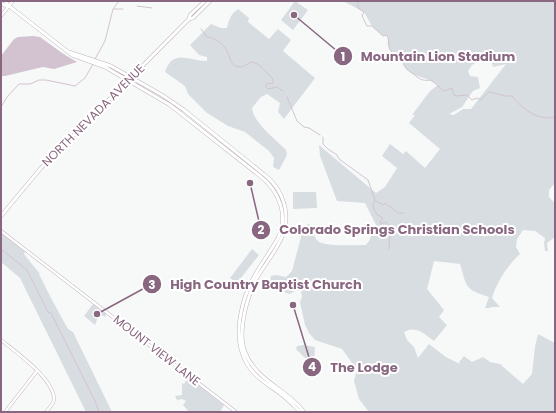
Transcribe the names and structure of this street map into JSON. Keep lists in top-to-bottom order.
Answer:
{
  "streets": {
    "main road": ["NORTH NEVADA AVENUE"],
    "street": ["MOUNT VIEW LANE"]
  },
  "places": [
    "Mountain Lion Stadium",
    "Colorado Springs Christian Schools",
    "The Lodge",
    "High Country Baptist Church"
  ]
}
